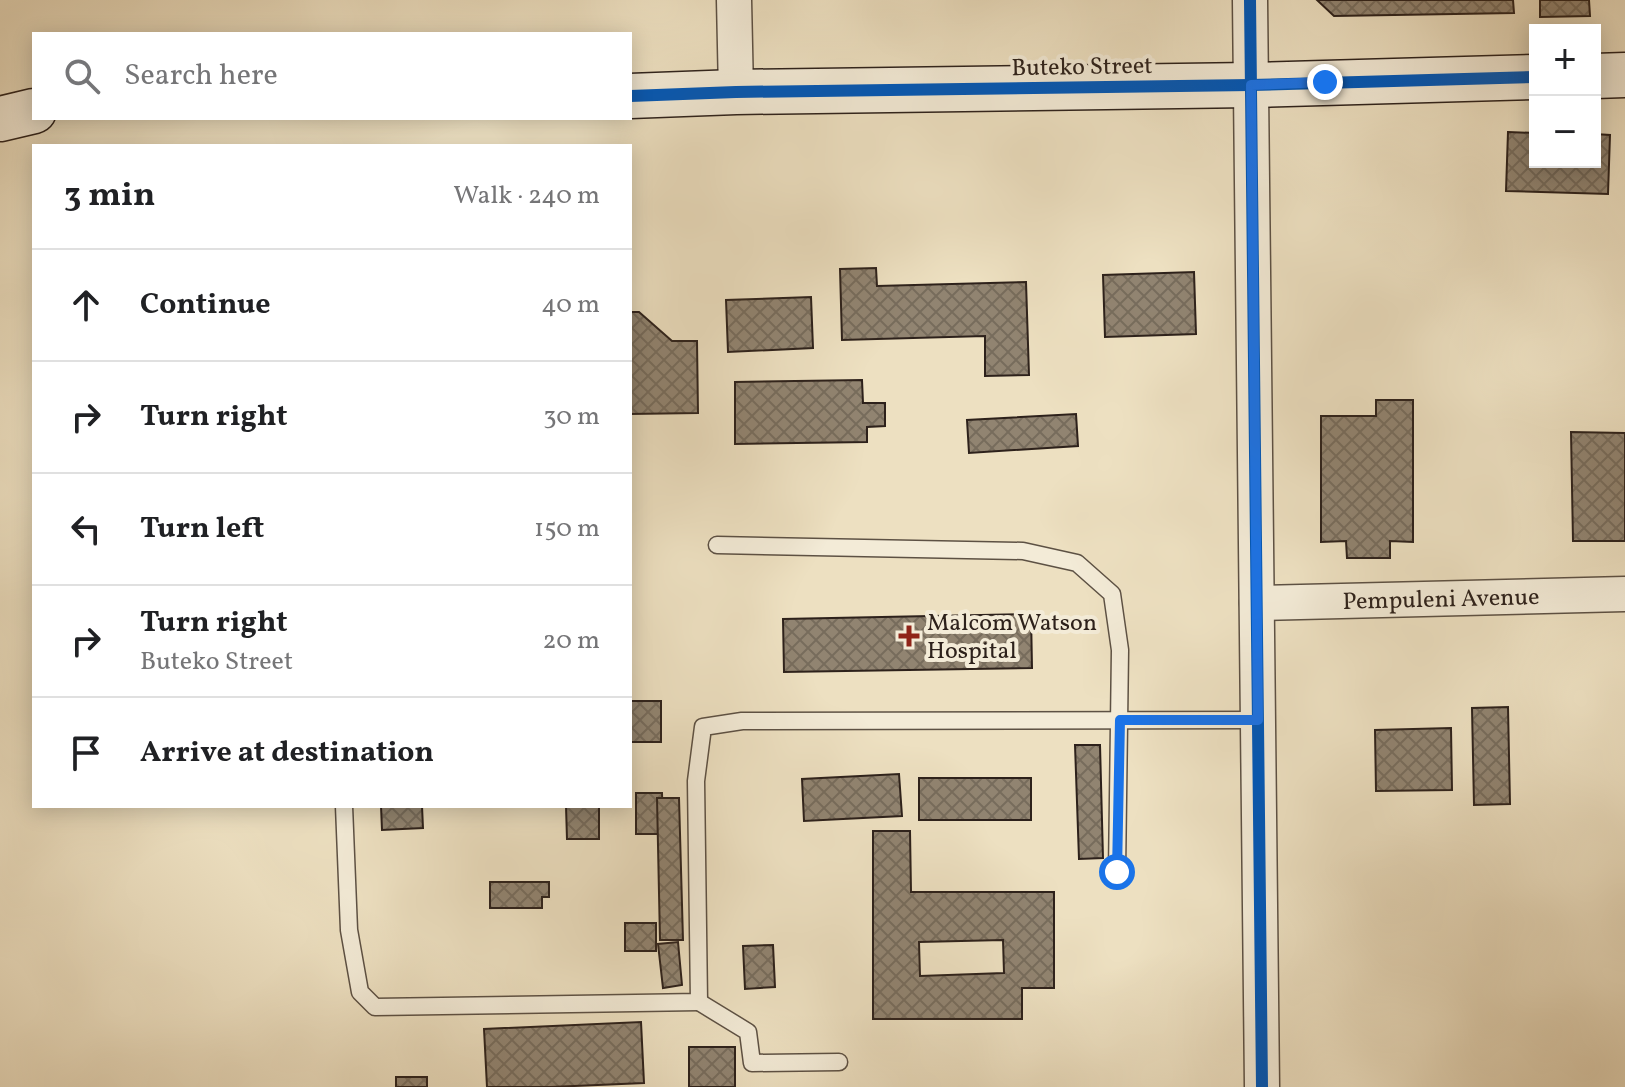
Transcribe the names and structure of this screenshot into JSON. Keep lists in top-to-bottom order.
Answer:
{
  "streets": {
    "street": ["Buteko Street", "Pempuleni Avenue"]
  },
  "places": {
    "health": ["Malcom Watson Hospital"]
  },
  "page": {
    "map_buttons": ["+", "−"],
    "search": "Search here",
    "heading": ["3 min", "Walk · 240 m"],
    "list": [
      ["Continue", "40 m"],
      ["Turn right", "30 m"],
      ["Turn left", "150 m"],
      ["Turn right", "Buteko Street", "20 m"],
      "Arrive at destination"
    ]
  }
}
